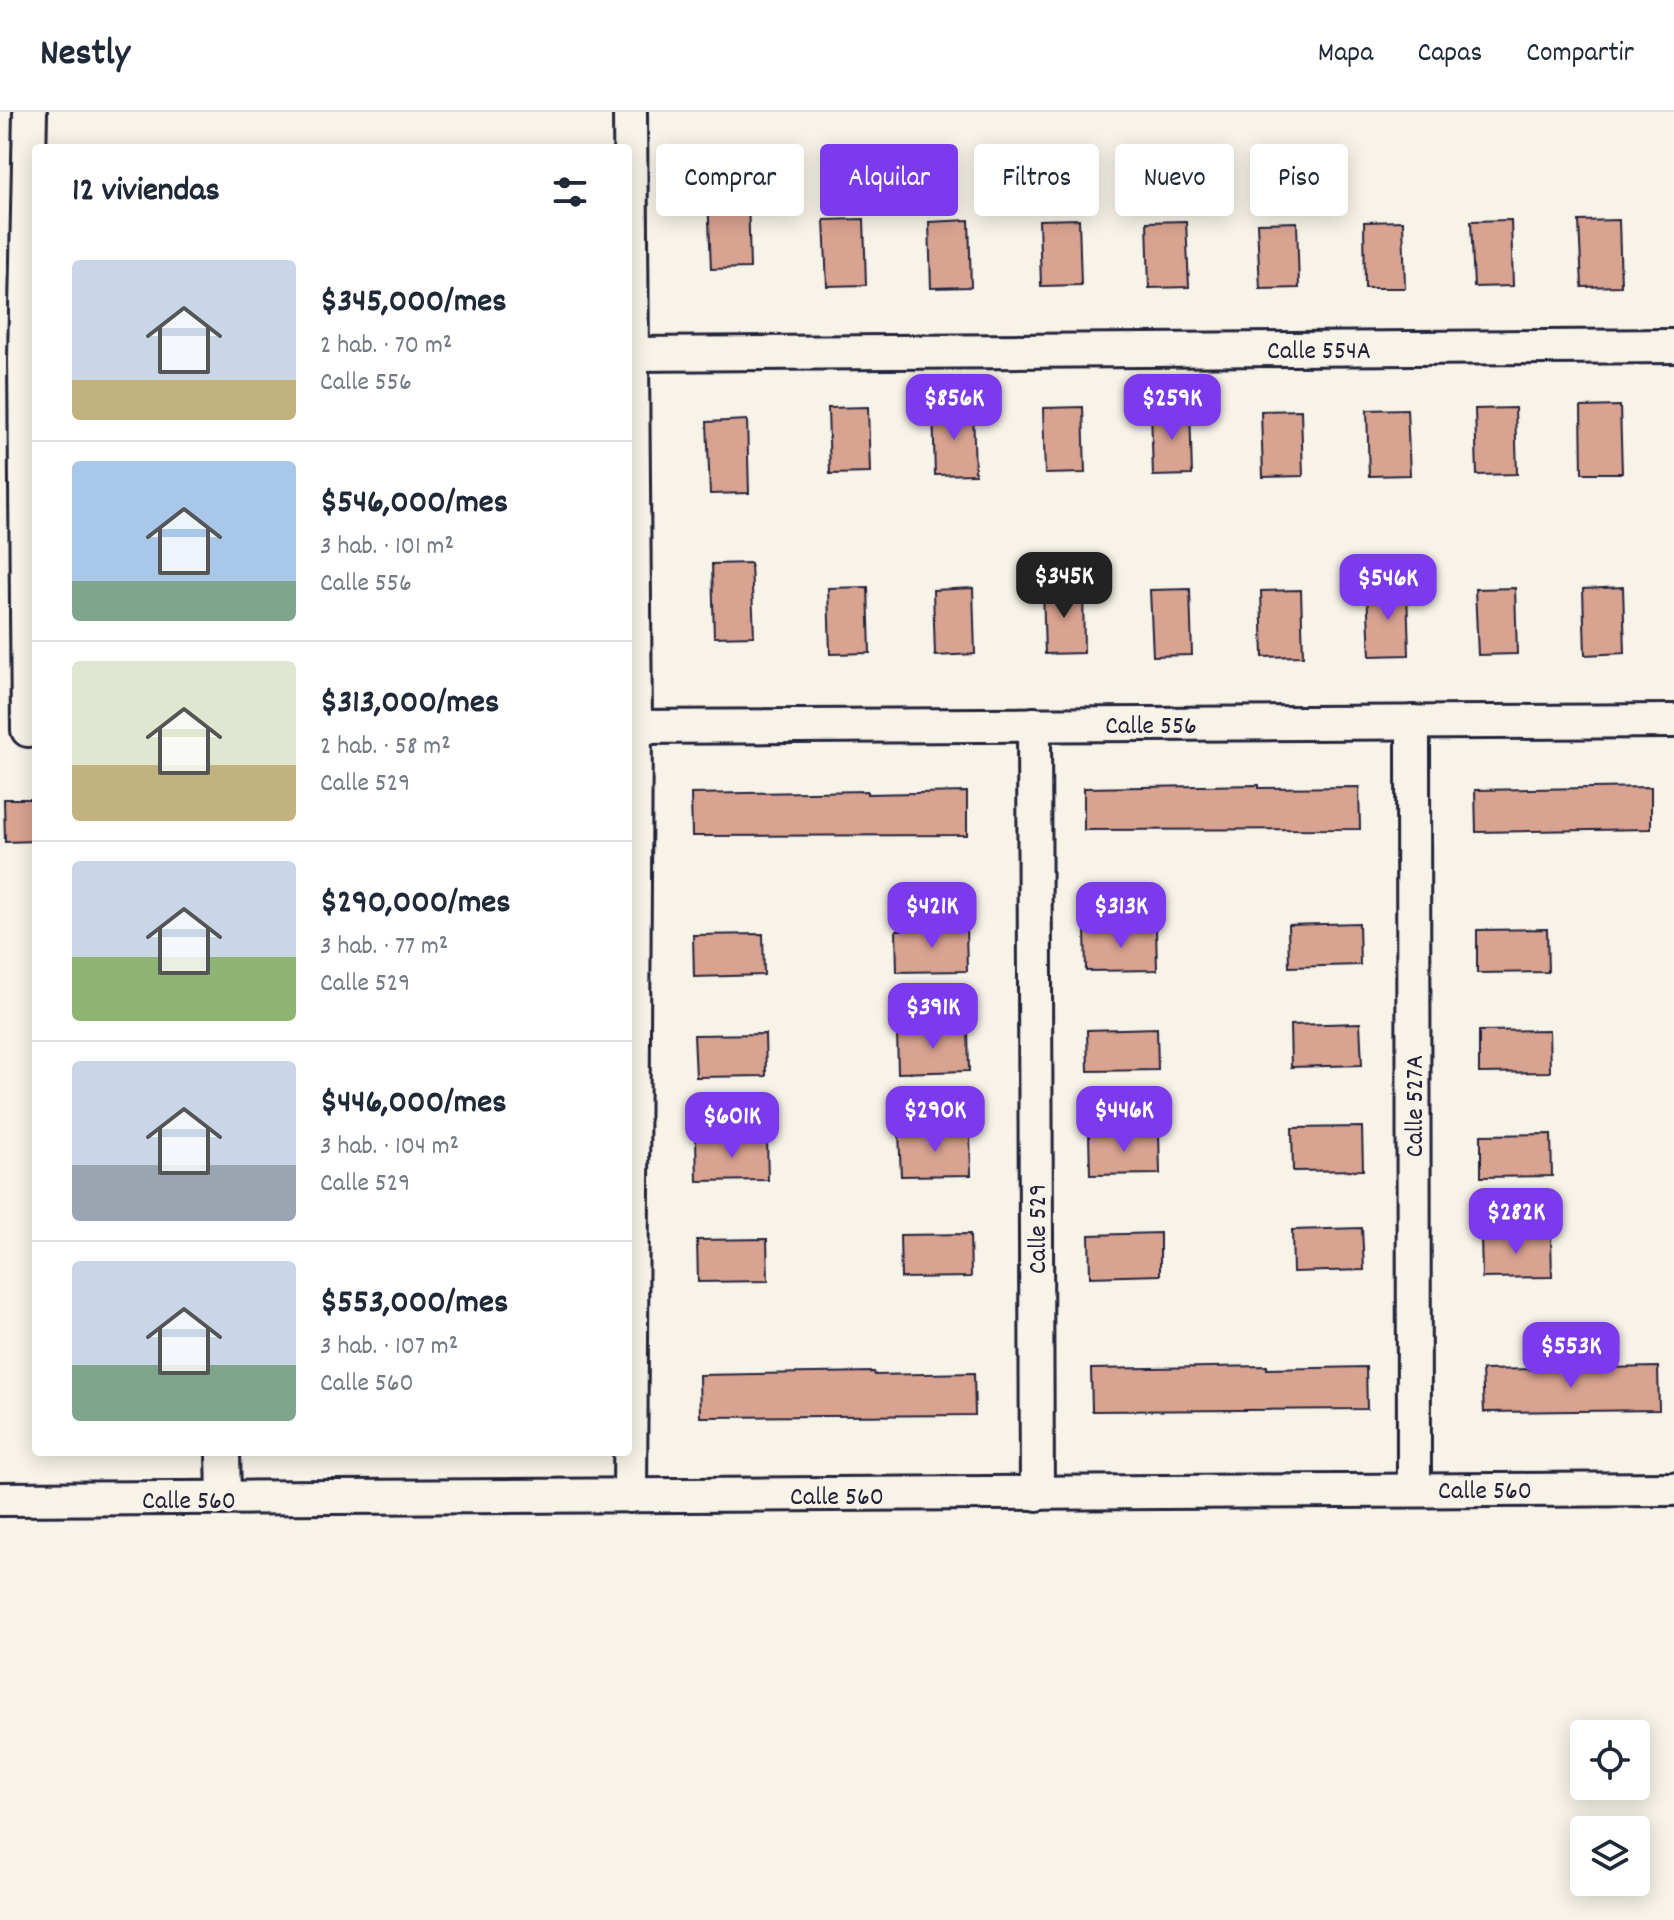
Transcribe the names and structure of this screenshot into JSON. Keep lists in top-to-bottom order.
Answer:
{
  "streets": {
    "street": [
      "Calle 554A",
      "Calle 556",
      "Calle 527A",
      "Calle 529",
      "Calle 560"
    ]
  },
  "crossings": [
    ["Calle 556", "Calle 527A"],
    ["Calle 556", "Calle 529"],
    ["Calle 527A", "Calle 560"],
    ["Calle 529", "Calle 560"]
  ],
  "page": {
    "header": "Nestly",
    "nav": ["Mapa", "Capas", "Compartir"],
    "chip": [
      "Comprar",
      "Alquilar",
      "Filtros",
      "Nuevo",
      "Piso"
    ],
    "heading": "12 viviendas",
    "list": [
      {
        "name": "$345,000/mes",
        "note": "2 hab. · 70 m² · Calle 556"
      },
      {
        "name": "$546,000/mes",
        "note": "3 hab. · 101 m² · Calle 556"
      },
      {
        "name": "$313,000/mes",
        "note": "2 hab. · 58 m² · Calle 529"
      },
      {
        "name": "$290,000/mes",
        "note": "3 hab. · 77 m² · Calle 529"
      },
      {
        "name": "$446,000/mes",
        "note": "3 hab. · 104 m² · Calle 529"
      },
      {
        "name": "$553,000/mes",
        "note": "3 hab. · 107 m² · Calle 560"
      }
    ],
    "price": [
      "$856K",
      "$259K",
      "$345K",
      "$546K",
      "$421K",
      "$313K",
      "$391K",
      "$290K",
      "$446K",
      "$601K",
      "$282K",
      "$553K"
    ]
  }
}
